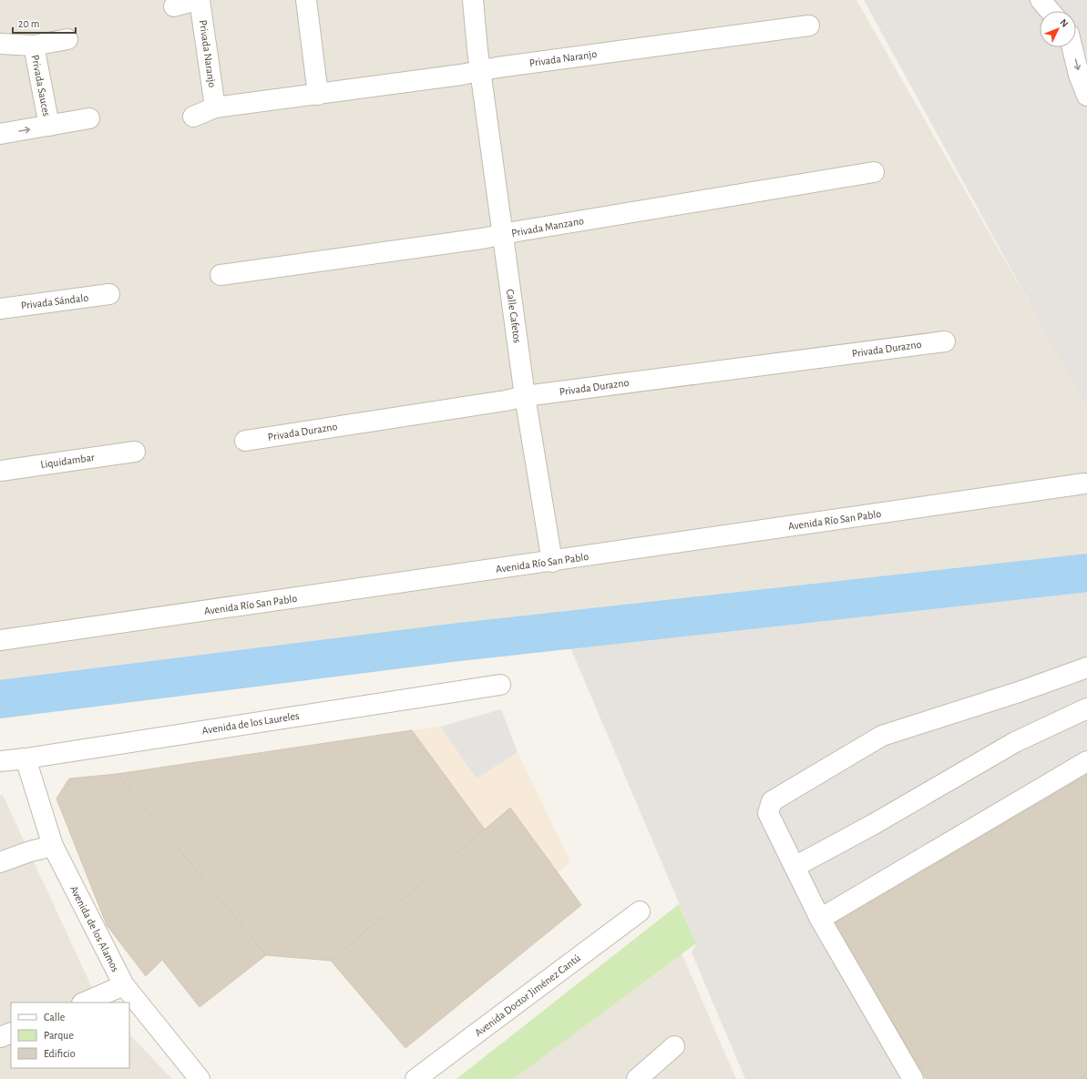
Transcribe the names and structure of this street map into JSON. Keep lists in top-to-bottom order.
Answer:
{
  "streets": {
    "street": [
      "Privada Naranjo",
      "Privada Sauces",
      "Privada Manzano",
      "Privada Sándalo",
      "Calle Cafetos",
      "Privada Durazno",
      "Liquidambar",
      "Avenida Río San Pablo",
      "Avenida de los Laureles",
      "Avenida de los Alamos",
      "Avenida Doctor Jiménez Cantú"
    ]
  },
  "crossings": [
    ["Privada Naranjo", "Calle Cafetos"],
    ["Privada Manzano", "Calle Cafetos"],
    ["Calle Cafetos", "Privada Durazno"],
    ["Calle Cafetos", "Avenida Río San Pablo"],
    ["Avenida de los Laureles", "Avenida de los Alamos"]
  ],
  "legend": ["Calle", "Parque", "Edificio"],
  "scale_bar": "20 m",
  "north": "top right"
}
